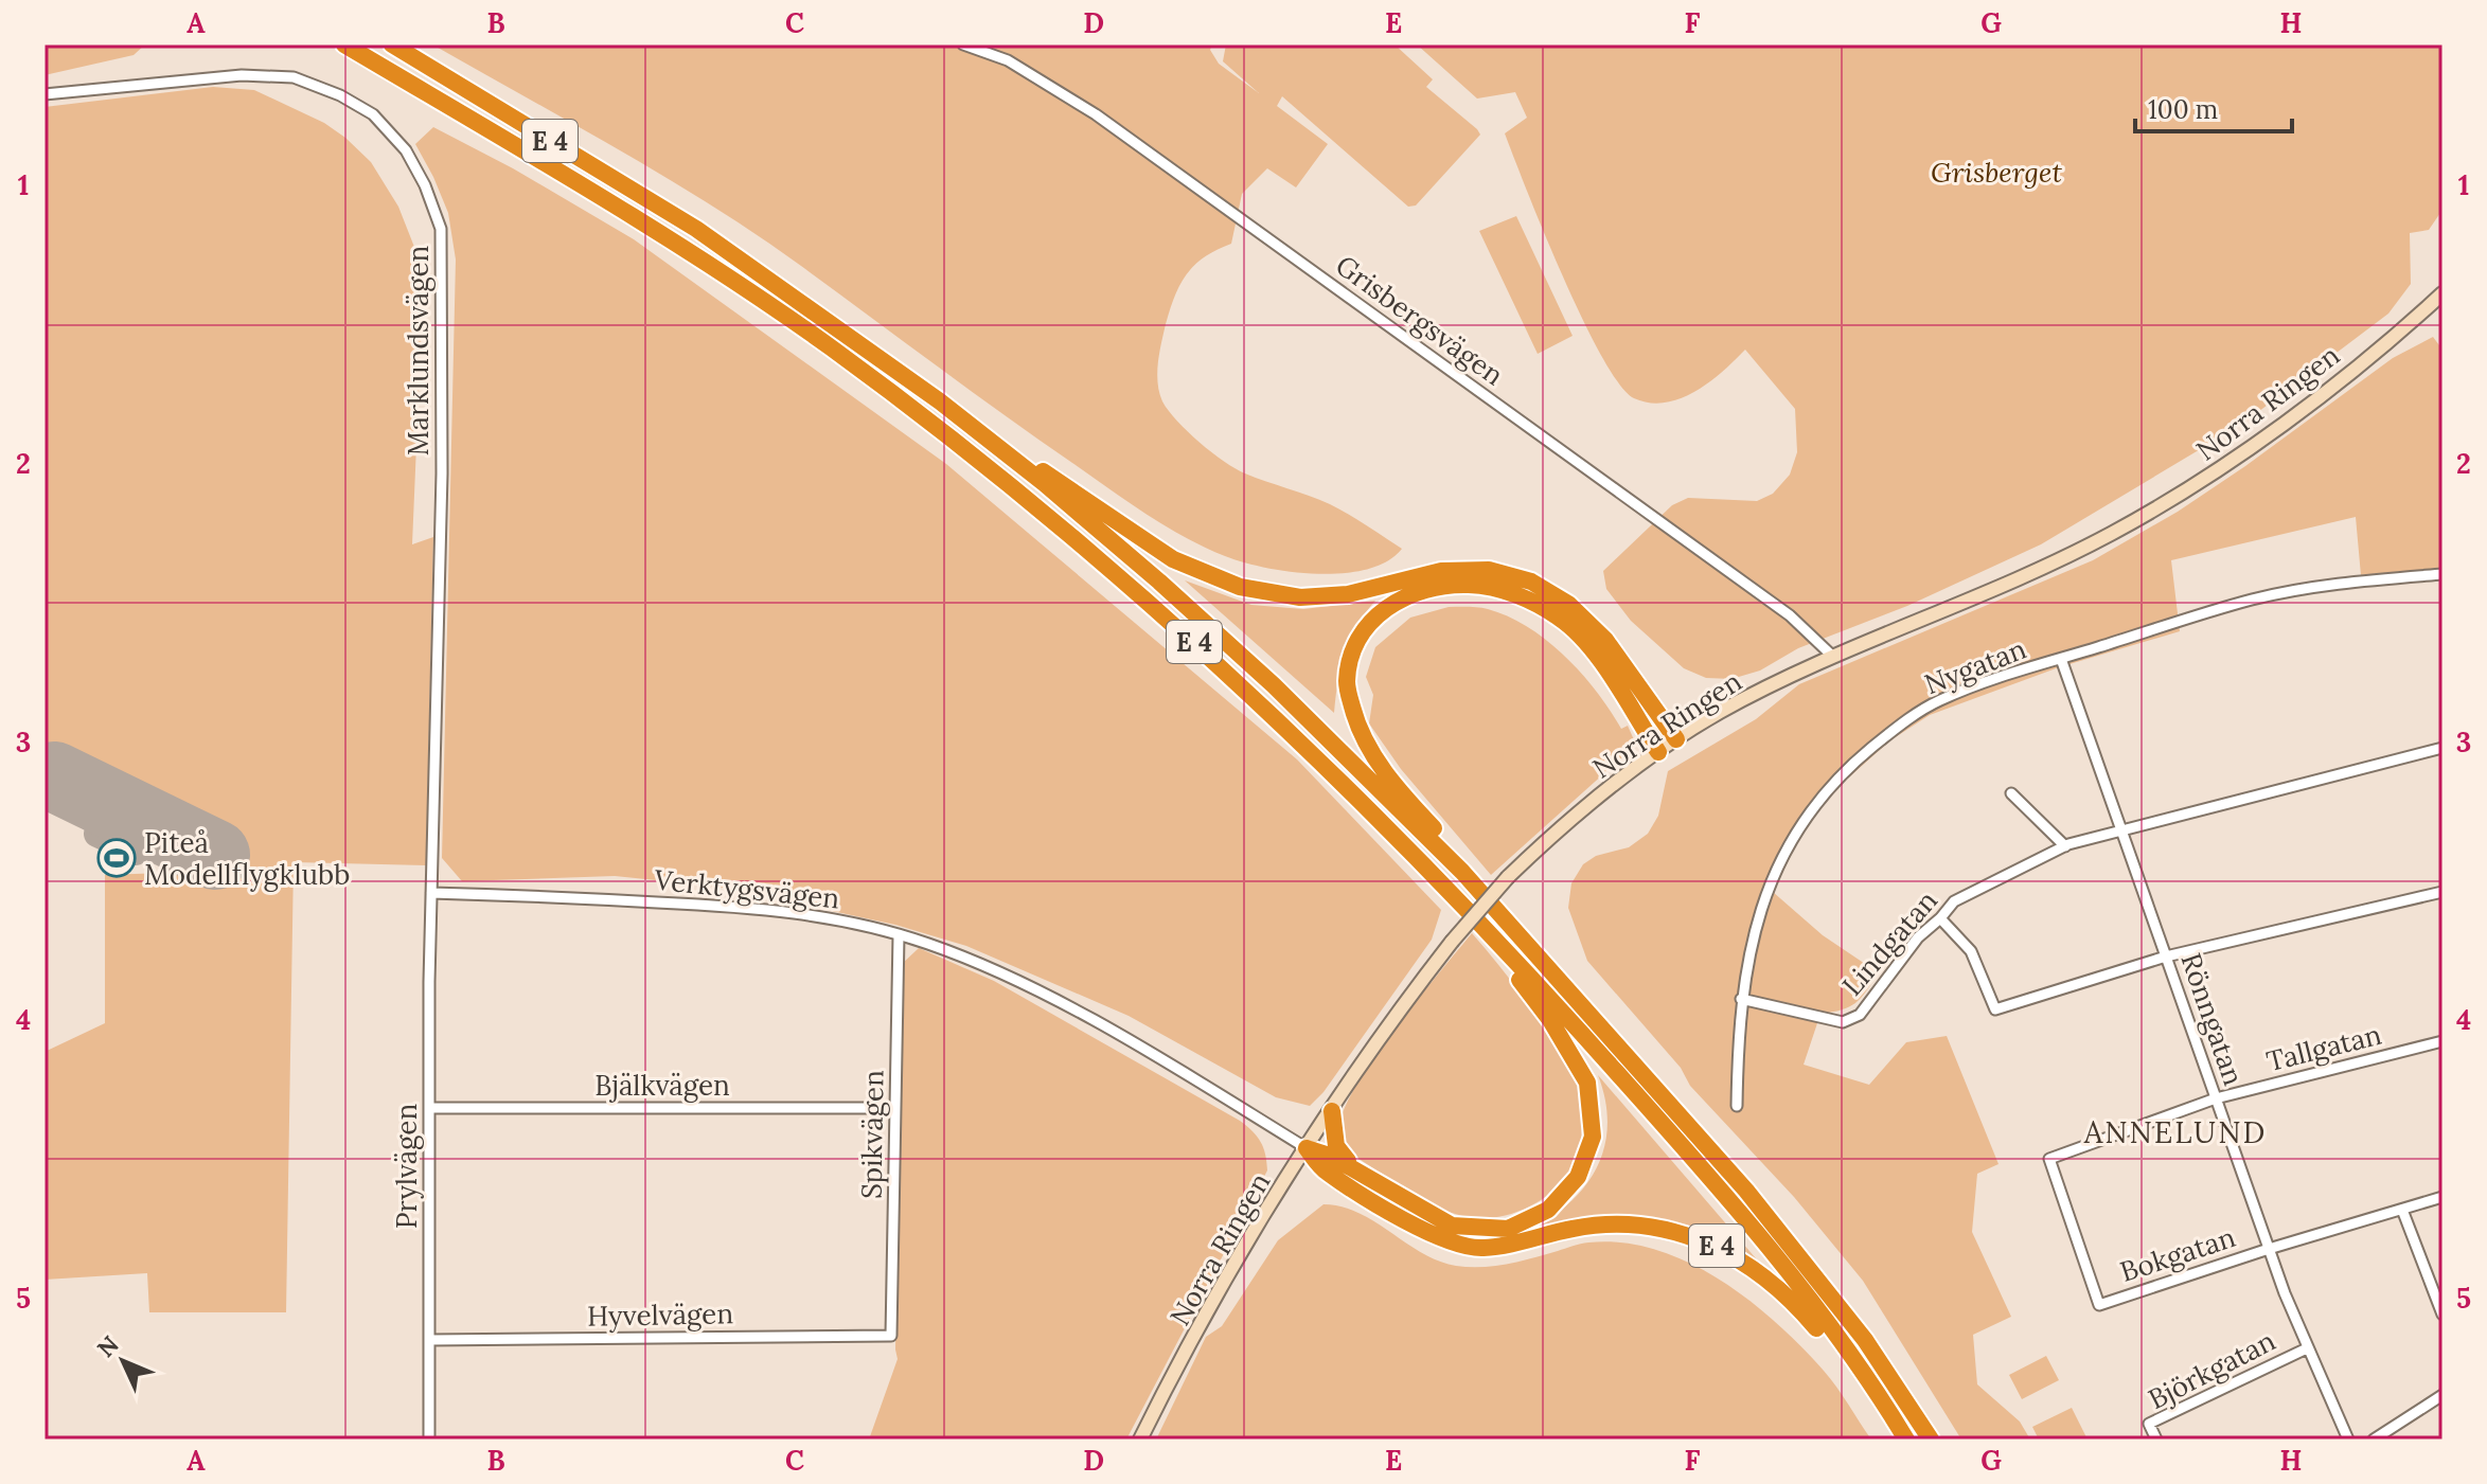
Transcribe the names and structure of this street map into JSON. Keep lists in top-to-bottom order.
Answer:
{
  "streets": {
    "highway": ["E 4"],
    "main road": ["Norra Ringen"],
    "street": [
      "Grisbergsvägen",
      "Marklundsvägen",
      "Nygatan",
      "Verktygsvägen",
      "Lindgatan",
      "Rönngatan",
      "Tallgatan",
      "Bjälkvägen",
      "Spikvägen",
      "Prylvägen",
      "Bokgatan",
      "Hyvelvägen",
      "Björkgatan"
    ]
  },
  "crossings": [
    ["E 4", "Norra Ringen"],
    ["E 4", "Verktygsvägen"],
    ["Grisbergsvägen", "Norra Ringen"],
    ["Marklundsvägen", "Verktygsvägen"],
    ["Marklundsvägen", "Prylvägen"],
    ["Norra Ringen", "Verktygsvägen"],
    ["Nygatan", "Lindgatan"],
    ["Nygatan", "Rönngatan"],
    ["Verktygsvägen", "Spikvägen"],
    ["Verktygsvägen", "Prylvägen"],
    ["Lindgatan", "Rönngatan"],
    ["Rönngatan", "Tallgatan"],
    ["Rönngatan", "Bokgatan"],
    ["Rönngatan", "Björkgatan"],
    ["Tallgatan", "Bokgatan"],
    ["Bjälkvägen", "Spikvägen"],
    ["Bjälkvägen", "Prylvägen"],
    ["Spikvägen", "Hyvelvägen"],
    ["Prylvägen", "Hyvelvägen"]
  ],
  "districts": ["ANNELUND"],
  "parks": ["Grisberget"],
  "places": {
    "sports": ["Piteå Modellflygklubb"]
  },
  "scale_bar": "100 m",
  "north": "top left",
  "grid": {
    "columns": [
      "A",
      "B",
      "C",
      "D",
      "E",
      "F",
      "G",
      "H"
    ],
    "rows": [
      "1",
      "2",
      "3",
      "4",
      "5"
    ]
  }
}
